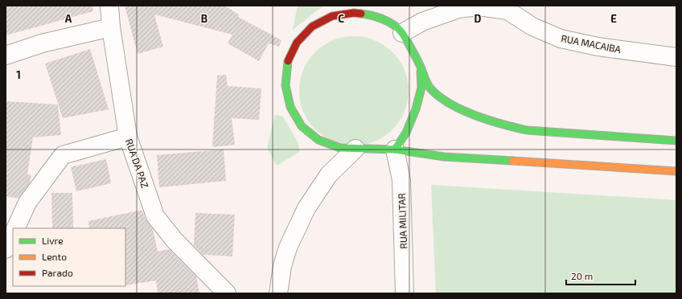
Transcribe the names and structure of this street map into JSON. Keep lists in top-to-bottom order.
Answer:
{
  "streets": {
    "street": ["RUA MACAIBA", "RUA DA PAZ", "RUA MILITAR"]
  },
  "legend": ["Livre", "Lento", "Parado"],
  "scale_bar": "20 m",
  "grid": {
    "columns": [
      "A",
      "B",
      "C",
      "D",
      "E"
    ],
    "rows": ["1"]
  }
}
